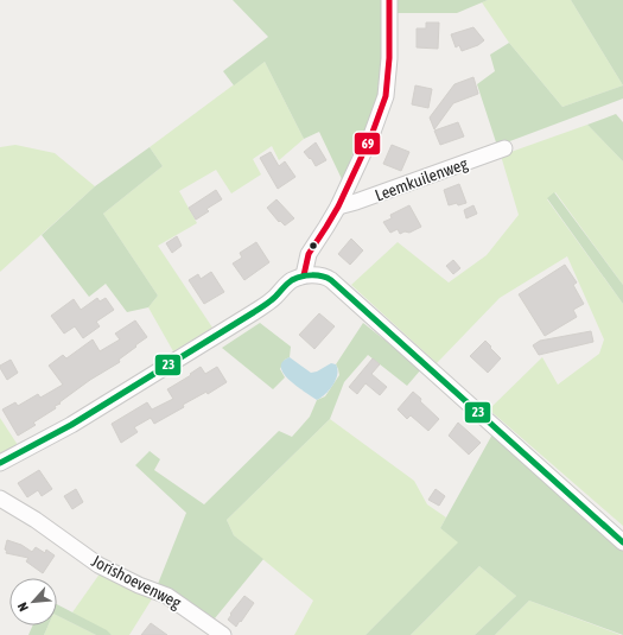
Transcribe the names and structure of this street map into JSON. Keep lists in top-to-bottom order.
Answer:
{
  "streets": {
    "street": ["Leemkuilenweg", "Jorishoevenweg"]
  },
  "lines": ["transit line 69", "transit line 23"],
  "north": "bottom left"
}
